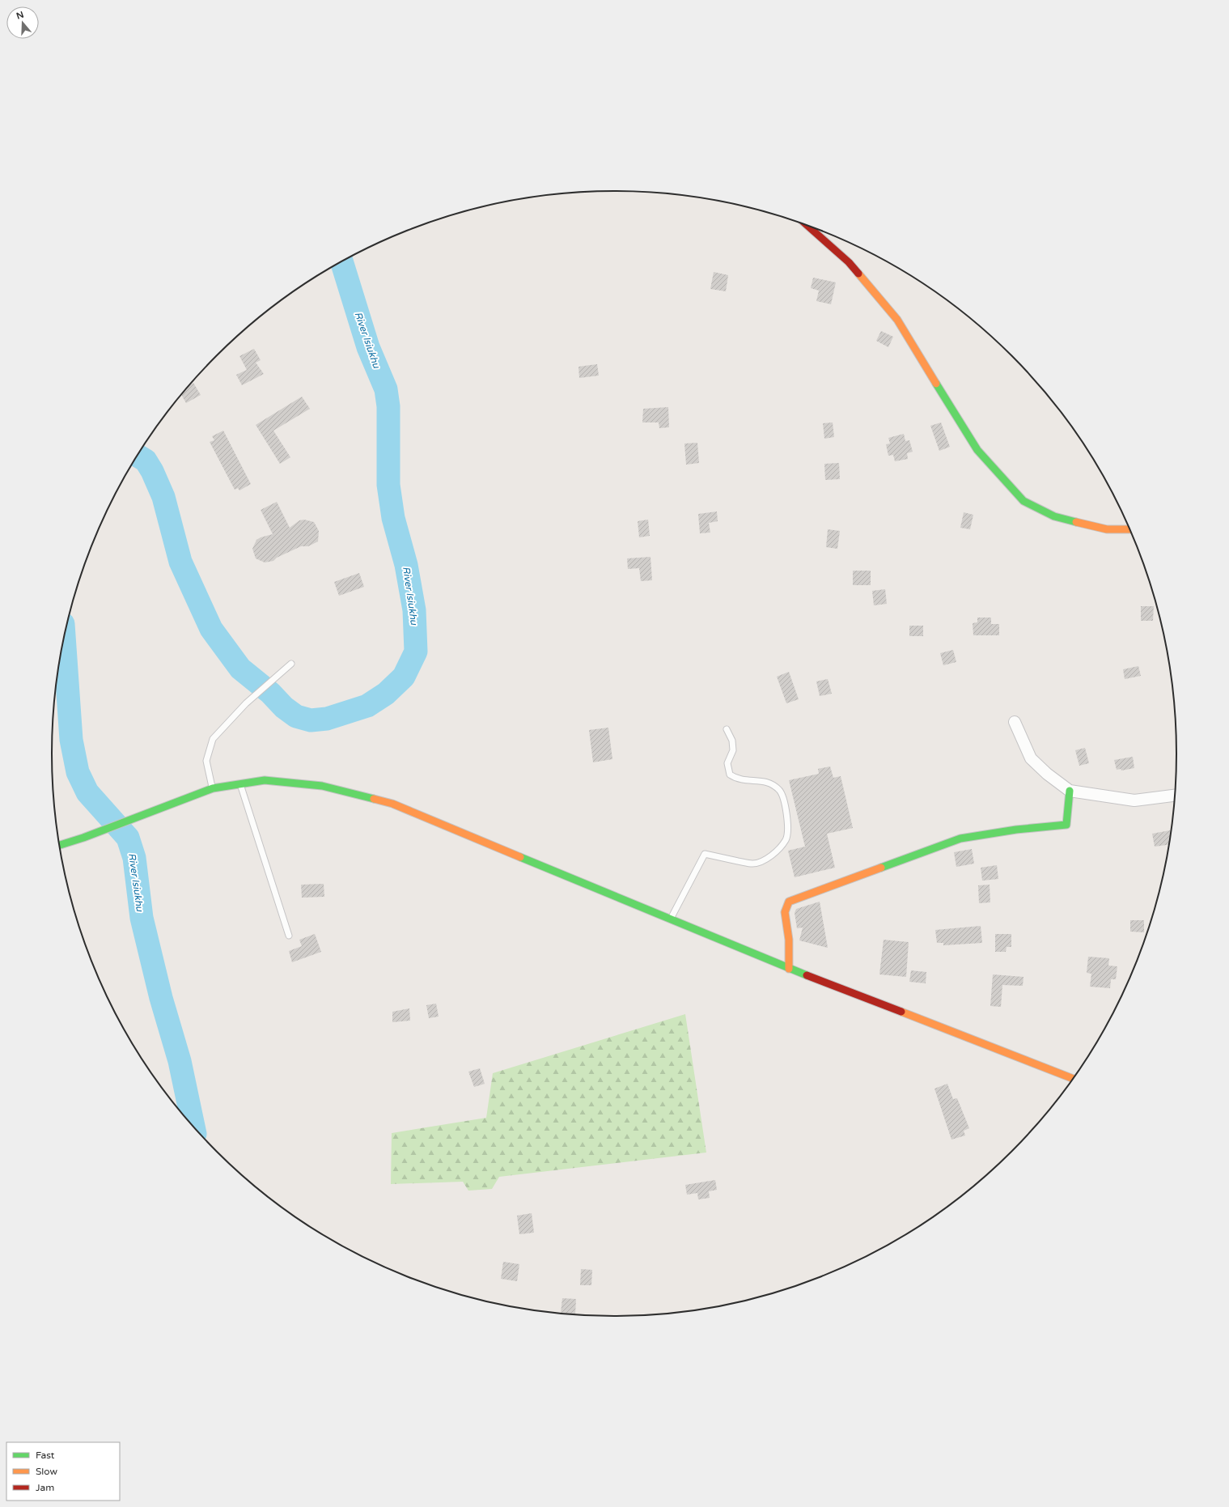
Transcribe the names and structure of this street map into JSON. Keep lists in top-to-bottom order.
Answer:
{
  "water": ["River Isiukhu"],
  "legend": ["Fast", "Slow", "Jam"],
  "north": "top"
}
